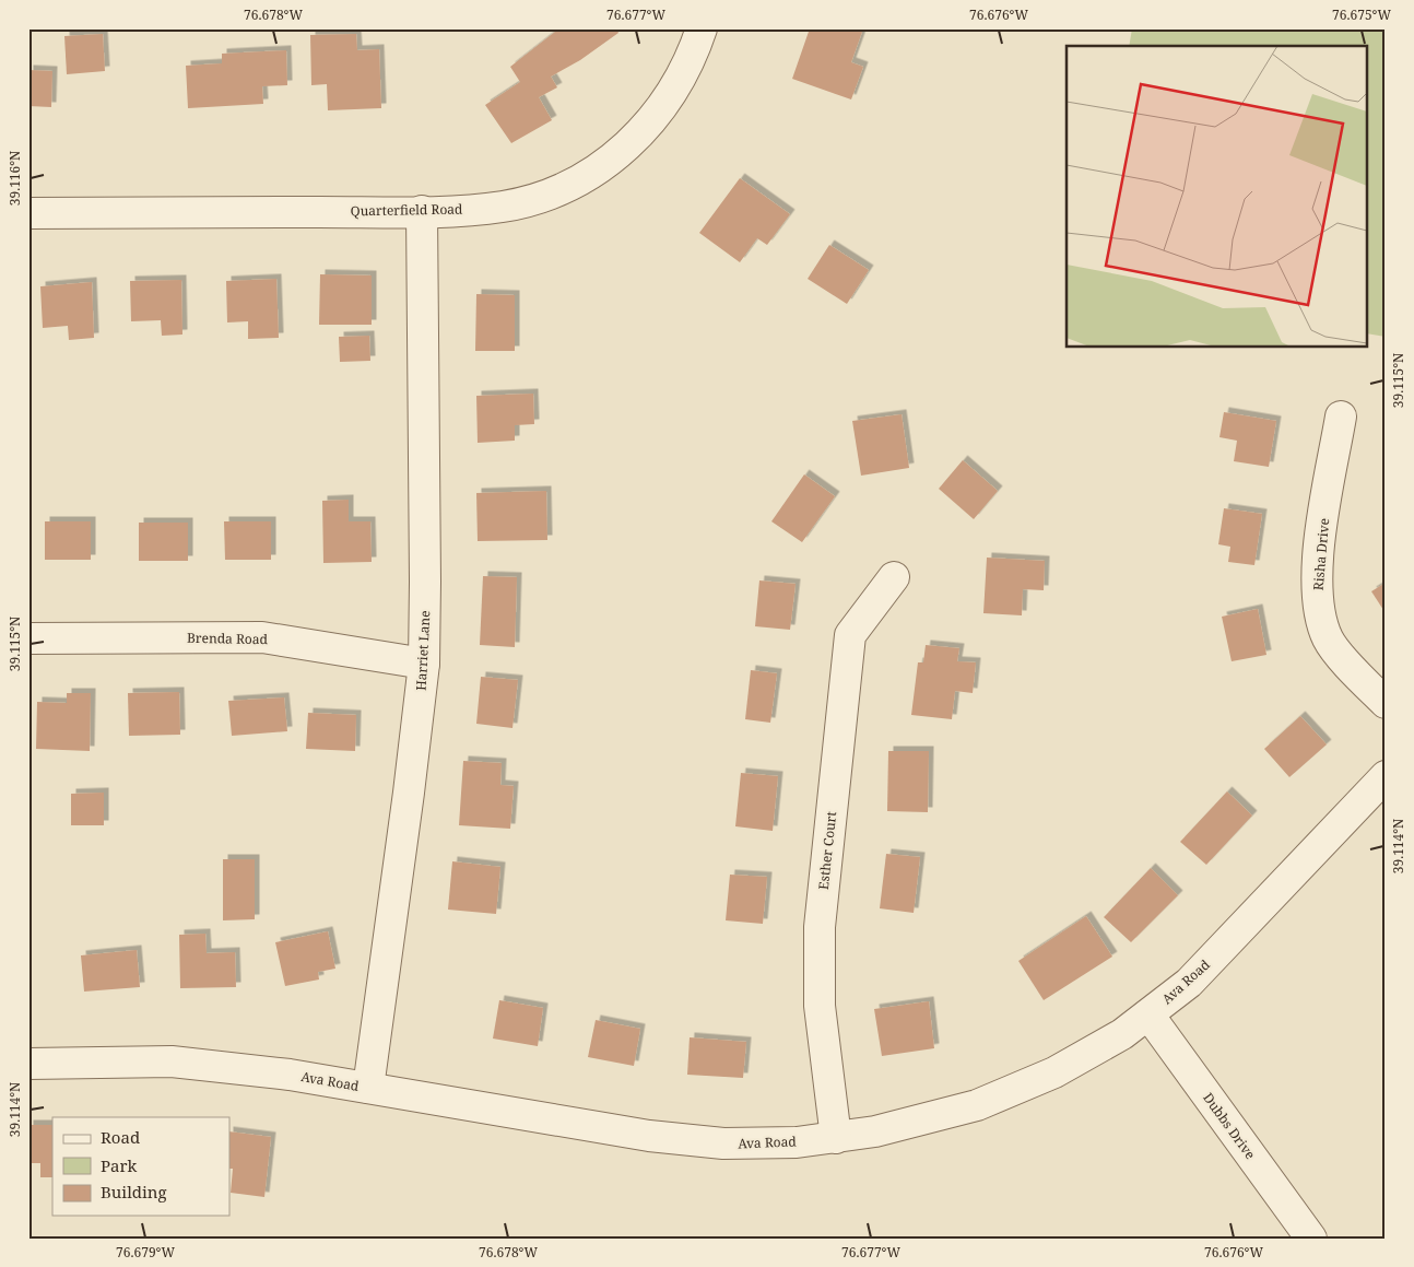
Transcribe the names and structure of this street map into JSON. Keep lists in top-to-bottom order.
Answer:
{
  "streets": {
    "street": [
      "Quarterfield Road",
      "Risha Drive",
      "Brenda Road",
      "Harriet Lane",
      "Esther Court",
      "Ava Road",
      "Dubbs Drive"
    ]
  },
  "crossings": [
    ["Quarterfield Road", "Harriet Lane"],
    ["Brenda Road", "Harriet Lane"],
    ["Harriet Lane", "Ava Road"],
    ["Esther Court", "Ava Road"],
    ["Ava Road", "Dubbs Drive"]
  ],
  "legend": ["Road", "Park", "Building"],
  "coordinates": [
    "76.678°W",
    "76.677°W",
    "76.676°W",
    "76.675°W",
    "39.116°N",
    "39.115°N",
    "39.114°N",
    "76.679°W"
  ]
}
